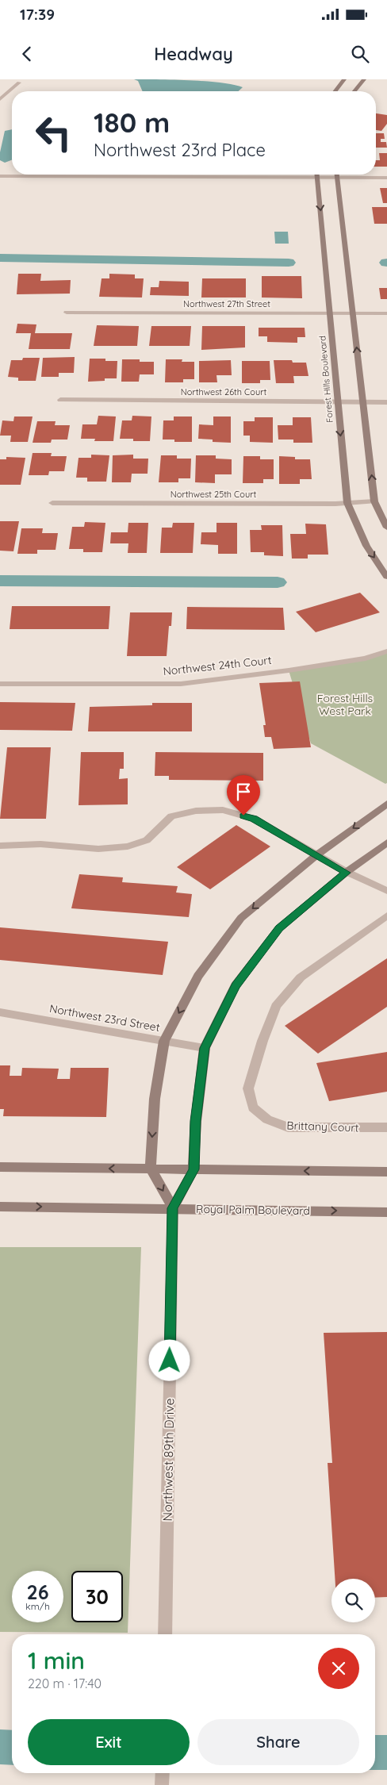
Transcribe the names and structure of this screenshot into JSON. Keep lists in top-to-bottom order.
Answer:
{
  "streets": {
    "street": [
      "Northwest 27th Street",
      "Forest Hills Boulevard",
      "Northwest 26th Court",
      "Northwest 25th Court",
      "Northwest 24th Court",
      "Northwest 23rd Street",
      "Brittany Court",
      "Royal Palm Boulevard",
      "Northwest 89th Drive"
    ]
  },
  "crossings": [
    ["Northwest 27th Street", "Forest Hills Boulevard"],
    ["Forest Hills Boulevard", "Northwest 26th Court"],
    ["Forest Hills Boulevard", "Northwest 25th Court"],
    ["Northwest 23rd Street", "Northwest 89th Drive"],
    ["Royal Palm Boulevard", "Northwest 89th Drive"]
  ],
  "parks": ["Forest Hills West Park"],
  "page": {
    "status": "17:39",
    "header": "Headway",
    "turn": ["180 m", "Northwest 23rd Place"],
    "speed": "26 km/h",
    "limit": "30",
    "heading": ["1 min", "220 m · 17:40"],
    "buttons": ["Exit", "Share"]
  }
}
